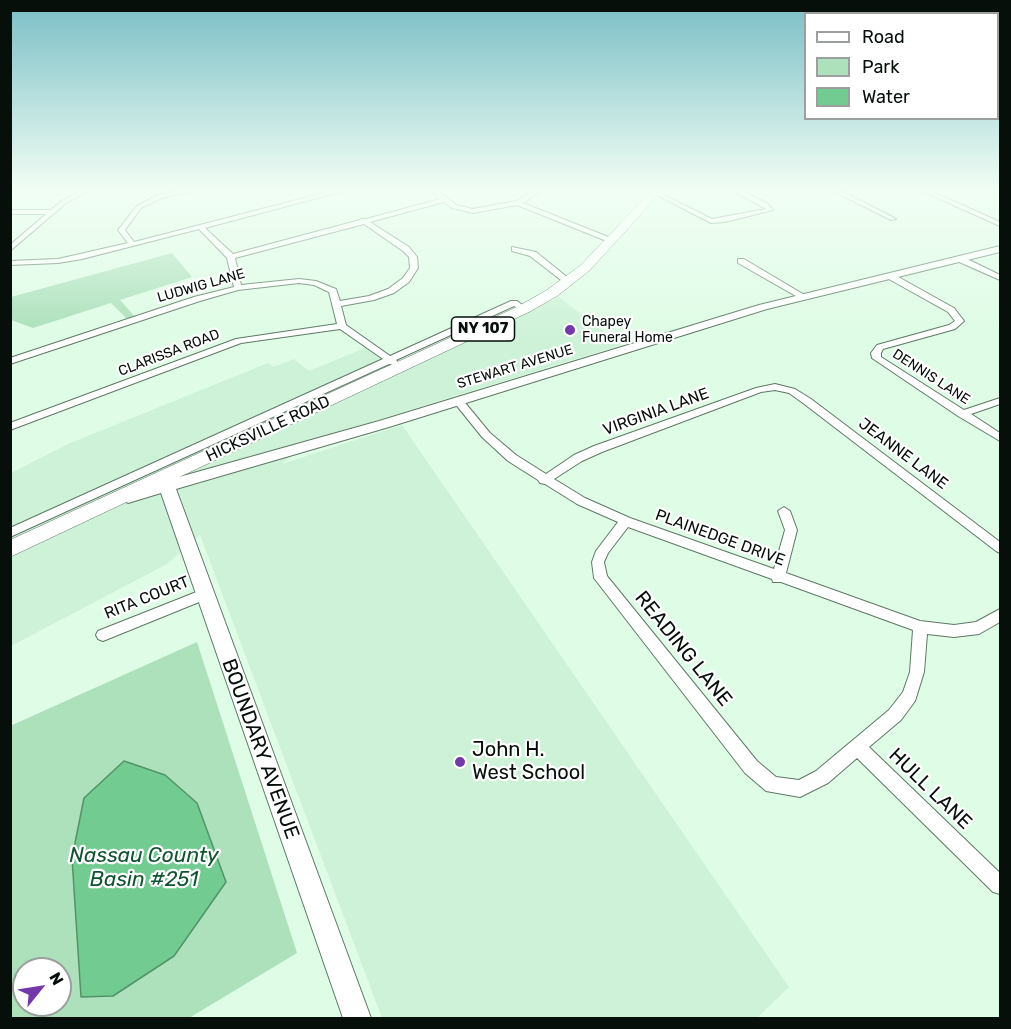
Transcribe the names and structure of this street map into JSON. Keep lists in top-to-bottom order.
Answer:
{
  "streets": {
    "main road": [
      "NY 107",
      "STEWART AVENUE",
      "HICKSVILLE ROAD",
      "BOUNDARY AVENUE"
    ],
    "street": [
      "LUDWIG LANE",
      "CLARISSA ROAD",
      "DENNIS LANE",
      "VIRGINIA LANE",
      "JEANNE LANE",
      "PLAINEDGE DRIVE",
      "RITA COURT",
      "READING LANE",
      "HULL LANE"
    ]
  },
  "crossings": [
    ["STEWART AVENUE", "DENNIS LANE"],
    ["STEWART AVENUE", "HICKSVILLE ROAD"],
    ["STEWART AVENUE", "PLAINEDGE DRIVE"],
    ["STEWART AVENUE", "BOUNDARY AVENUE"],
    ["VIRGINIA LANE", "JEANNE LANE"],
    ["VIRGINIA LANE", "PLAINEDGE DRIVE"],
    ["HICKSVILLE ROAD", "BOUNDARY AVENUE"],
    ["PLAINEDGE DRIVE", "READING LANE"],
    ["RITA COURT", "BOUNDARY AVENUE"],
    ["READING LANE", "HULL LANE"]
  ],
  "water": ["Nassau County Basin #251"],
  "places": ["Chapey Funeral Home", "John H. West School"],
  "legend": ["Road", "Park", "Water"],
  "north": "top right"
}
